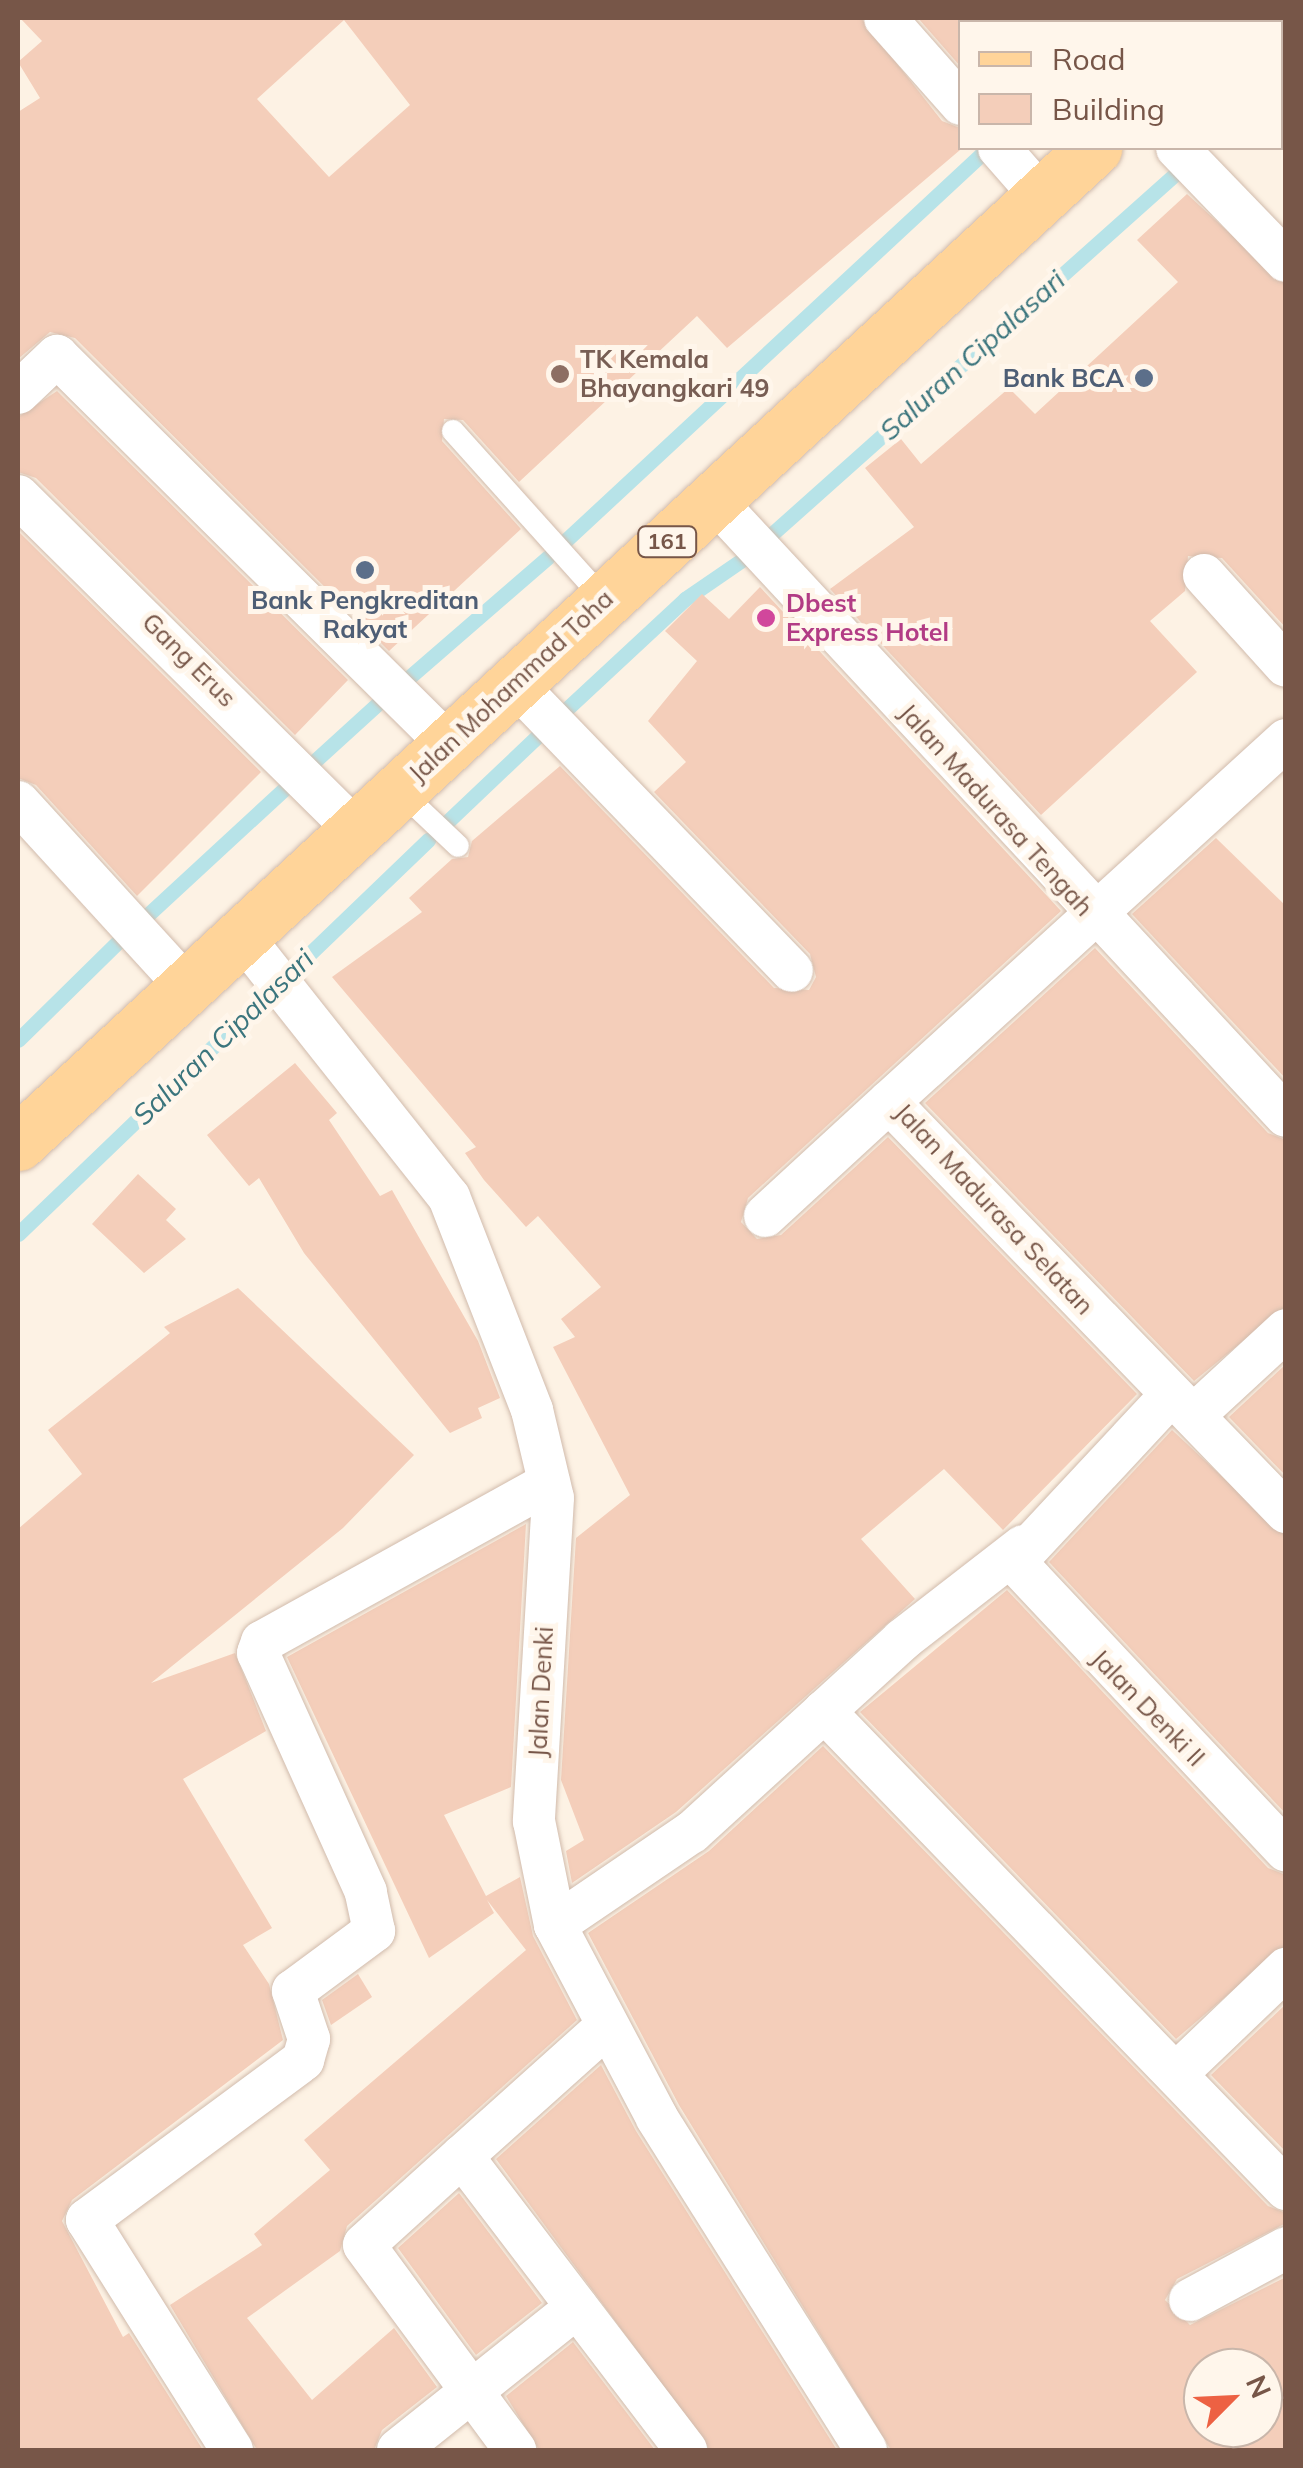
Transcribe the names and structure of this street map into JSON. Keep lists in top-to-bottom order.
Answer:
{
  "streets": {
    "main road": ["161", "Jalan Mohammad Toha"],
    "street": [
      "Gang Erus",
      "Jalan Madurasa Tengah",
      "Jalan Madurasa Selatan",
      "Jalan Denki",
      "Jalan Denki II"
    ]
  },
  "crossings": [
    ["Gang Erus", "Jalan Mohammad Toha"],
    ["Jalan Mohammad Toha", "Jalan Madurasa Tengah"],
    ["Jalan Mohammad Toha", "Jalan Denki"],
    ["Jalan Madurasa Tengah", "Jalan Madurasa Selatan"]
  ],
  "water": ["Saluran Cipalasari"],
  "places": [
    "TK Kemala Bhayangkari 49",
    "Bank BCA",
    "Bank Pengkreditan Rakyat",
    "Dbest Express Hotel"
  ],
  "legend": ["Road", "Building"],
  "north": "top right"
}
